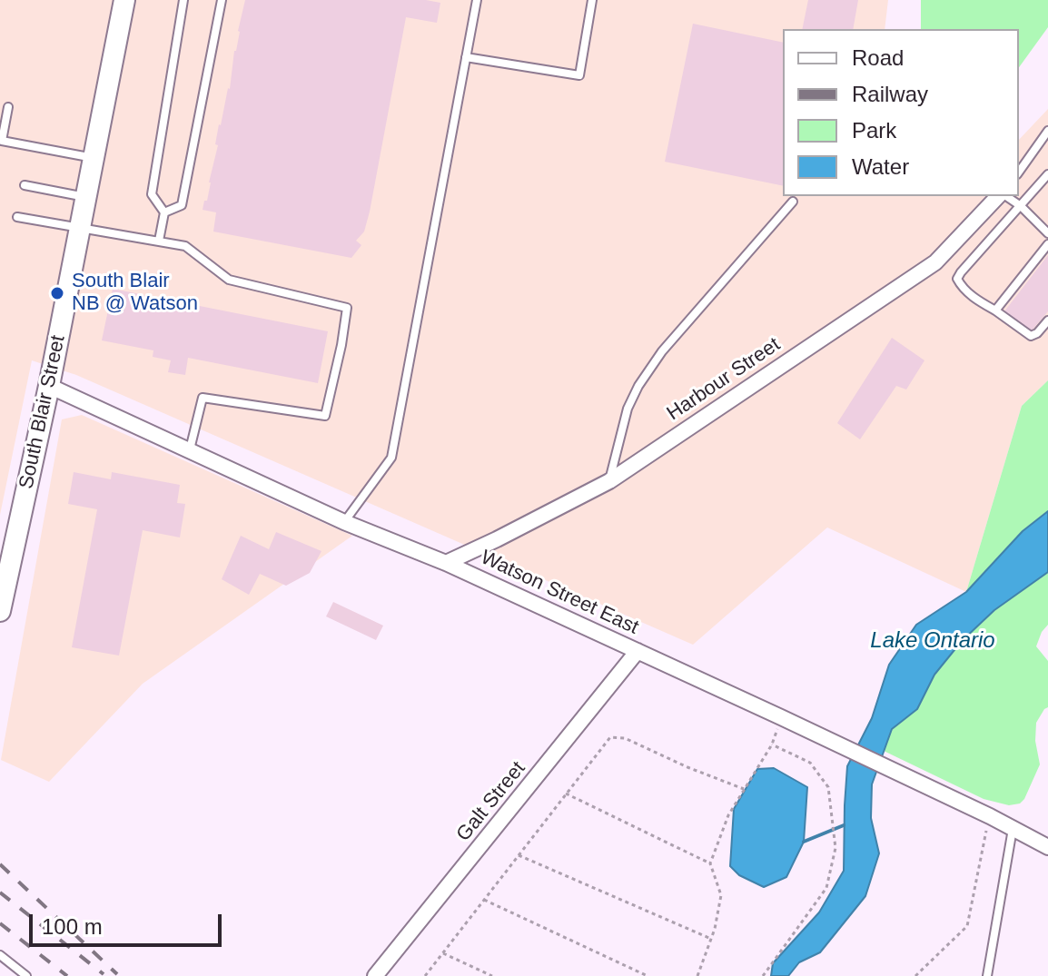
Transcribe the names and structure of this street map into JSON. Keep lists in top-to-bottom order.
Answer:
{
  "streets": {
    "street": [
      "Harbour Street",
      "South Blair Street",
      "Watson Street East",
      "Galt Street"
    ]
  },
  "crossings": [
    ["Harbour Street", "Watson Street East"],
    ["South Blair Street", "Watson Street East"],
    ["Watson Street East", "Galt Street"]
  ],
  "water": ["Lake Ontario"],
  "places": ["South Blair NB @ Watson"],
  "legend": [
    "Road",
    "Railway",
    "Park",
    "Water"
  ],
  "scale_bar": "100 m"
}
